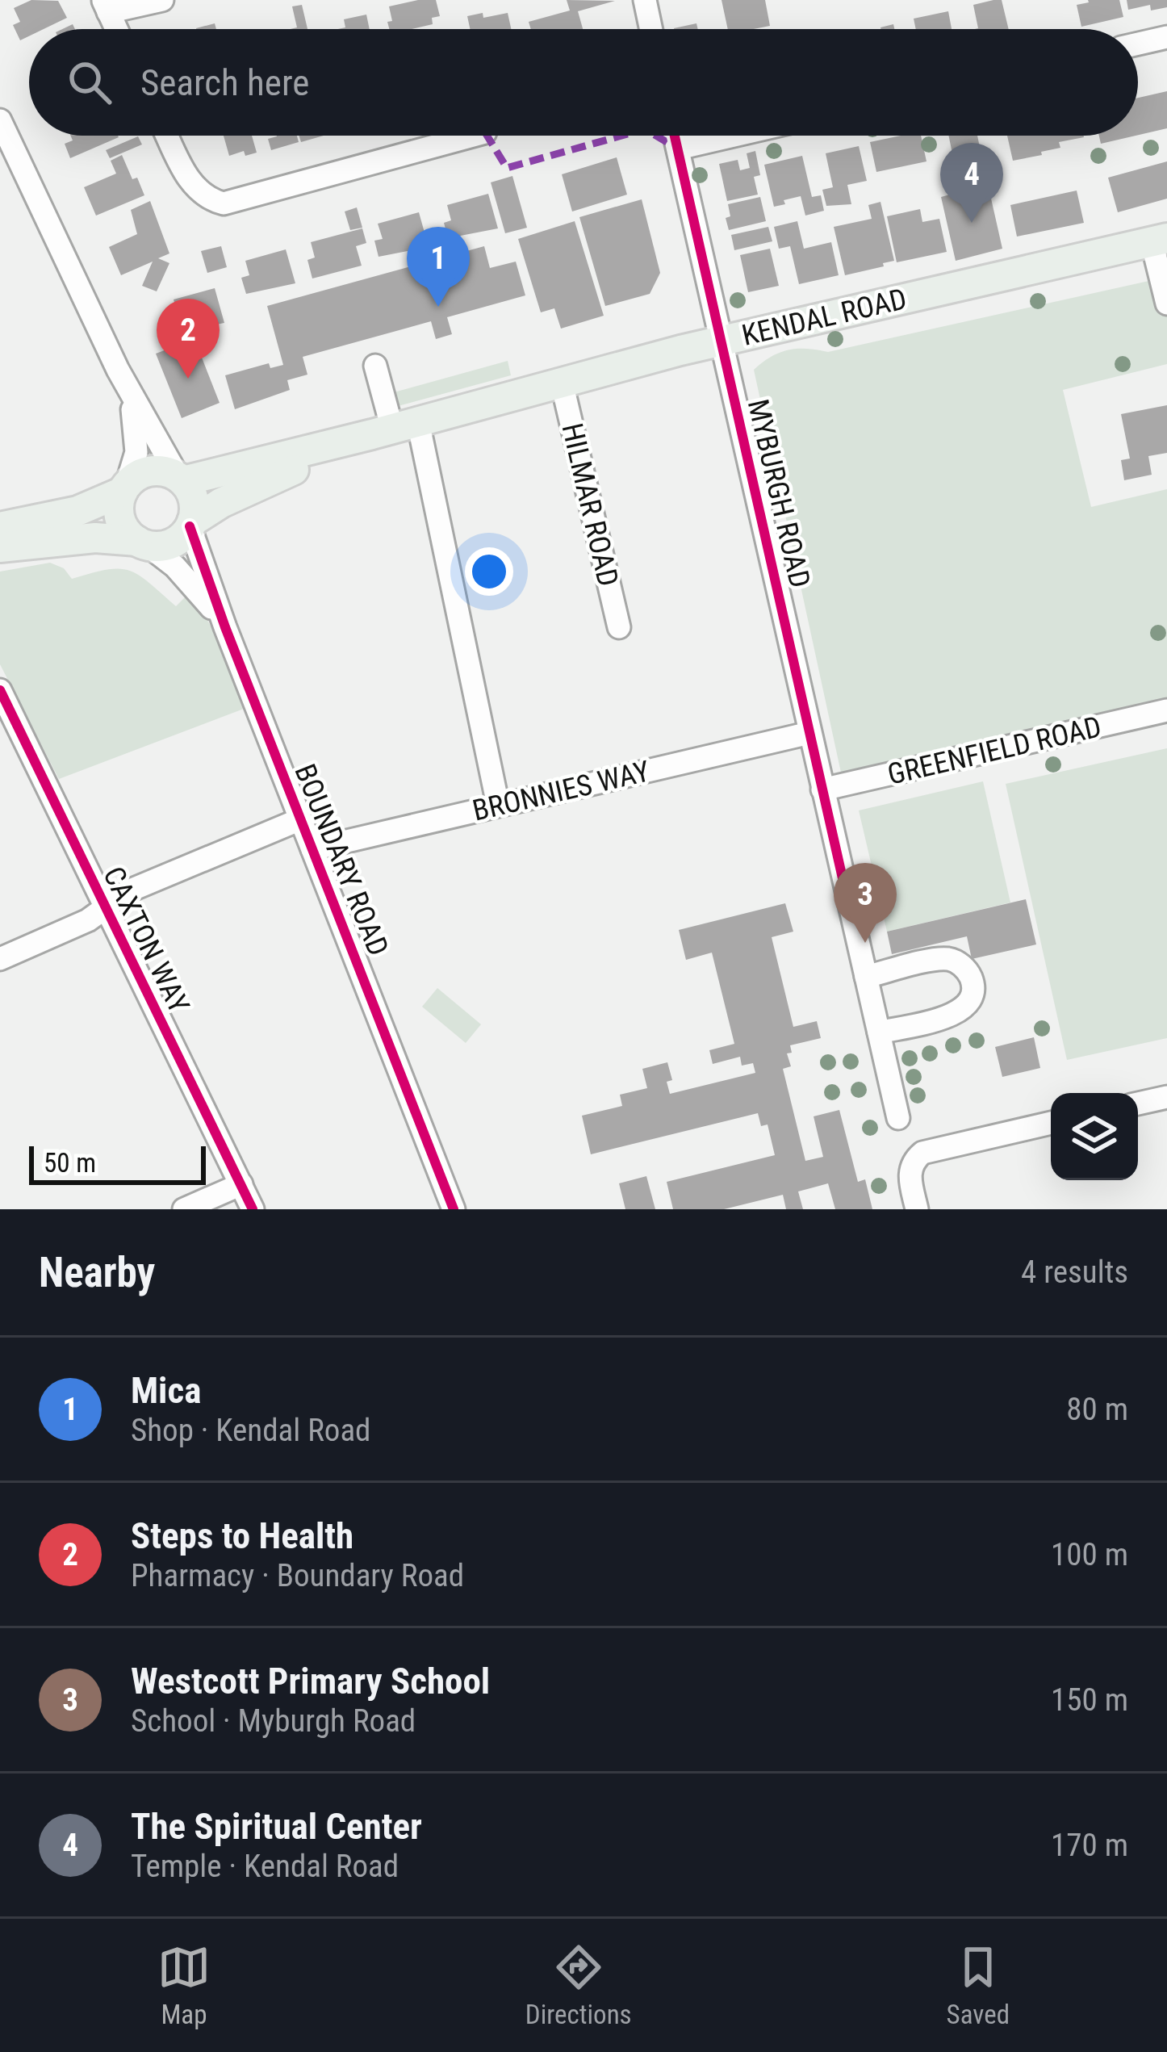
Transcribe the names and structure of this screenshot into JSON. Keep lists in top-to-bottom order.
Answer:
{
  "streets": {
    "main road": ["KENDAL ROAD"],
    "street": [
      "MYBURGH ROAD",
      "HILMAR ROAD",
      "GREENFIELD ROAD",
      "BRONNIES WAY",
      "BOUNDARY ROAD",
      "CAXTON WAY"
    ]
  },
  "crossings": [
    ["KENDAL ROAD", "MYBURGH ROAD"],
    ["KENDAL ROAD", "HILMAR ROAD"],
    ["KENDAL ROAD", "BOUNDARY ROAD"],
    ["MYBURGH ROAD", "GREENFIELD ROAD"],
    ["MYBURGH ROAD", "BRONNIES WAY"],
    ["BRONNIES WAY", "BOUNDARY ROAD"]
  ],
  "scale_bar": "50 m",
  "page": {
    "search": "Search here",
    "pins": [
      "4",
      "1",
      "2",
      "3"
    ],
    "scale": "50 m",
    "heading": ["Nearby", "4 results"],
    "list": [
      {
        "mark": "1",
        "name": "Mica",
        "note": "Shop · Kendal Road",
        "value": "80 m"
      },
      {
        "mark": "2",
        "name": "Steps to Health",
        "note": "Pharmacy · Boundary Road",
        "value": "100 m"
      },
      {
        "mark": "3",
        "name": "Westcott Primary School",
        "note": "School · Myburgh Road",
        "value": "150 m"
      },
      {
        "mark": "4",
        "name": "The Spiritual Center",
        "note": "Temple · Kendal Road",
        "value": "170 m"
      }
    ],
    "nav": ["Map", "Directions", "Saved"]
  }
}
